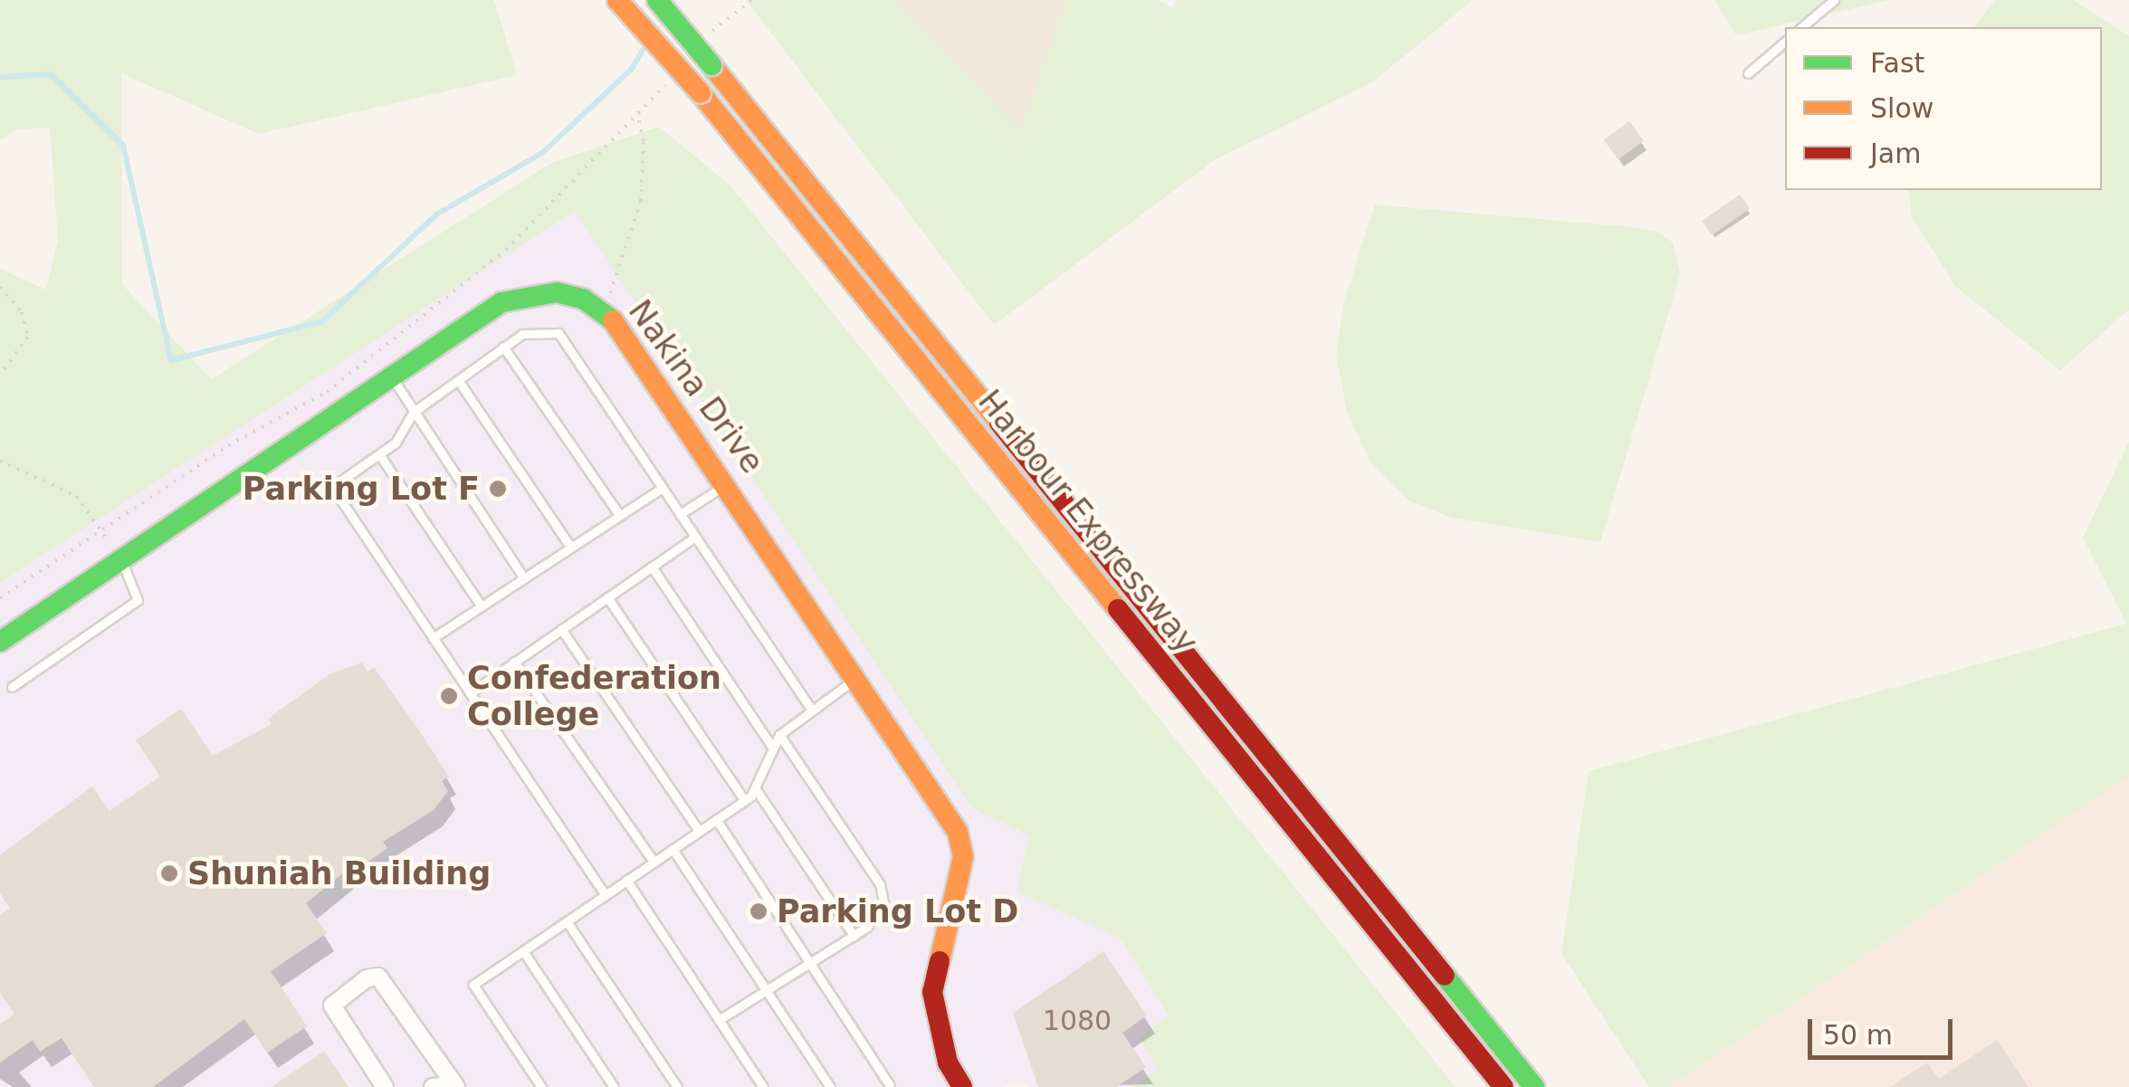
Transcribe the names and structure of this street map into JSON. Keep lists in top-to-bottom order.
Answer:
{
  "streets": {
    "main road": ["Nakina Drive", "Harbour Expressway"]
  },
  "places": [
    "Parking Lot F",
    "Confederation College",
    "Shuniah Building",
    "Parking Lot D"
  ],
  "house_numbers": ["1080"],
  "legend": ["Fast", "Slow", "Jam"],
  "scale_bar": "50 m"
}
